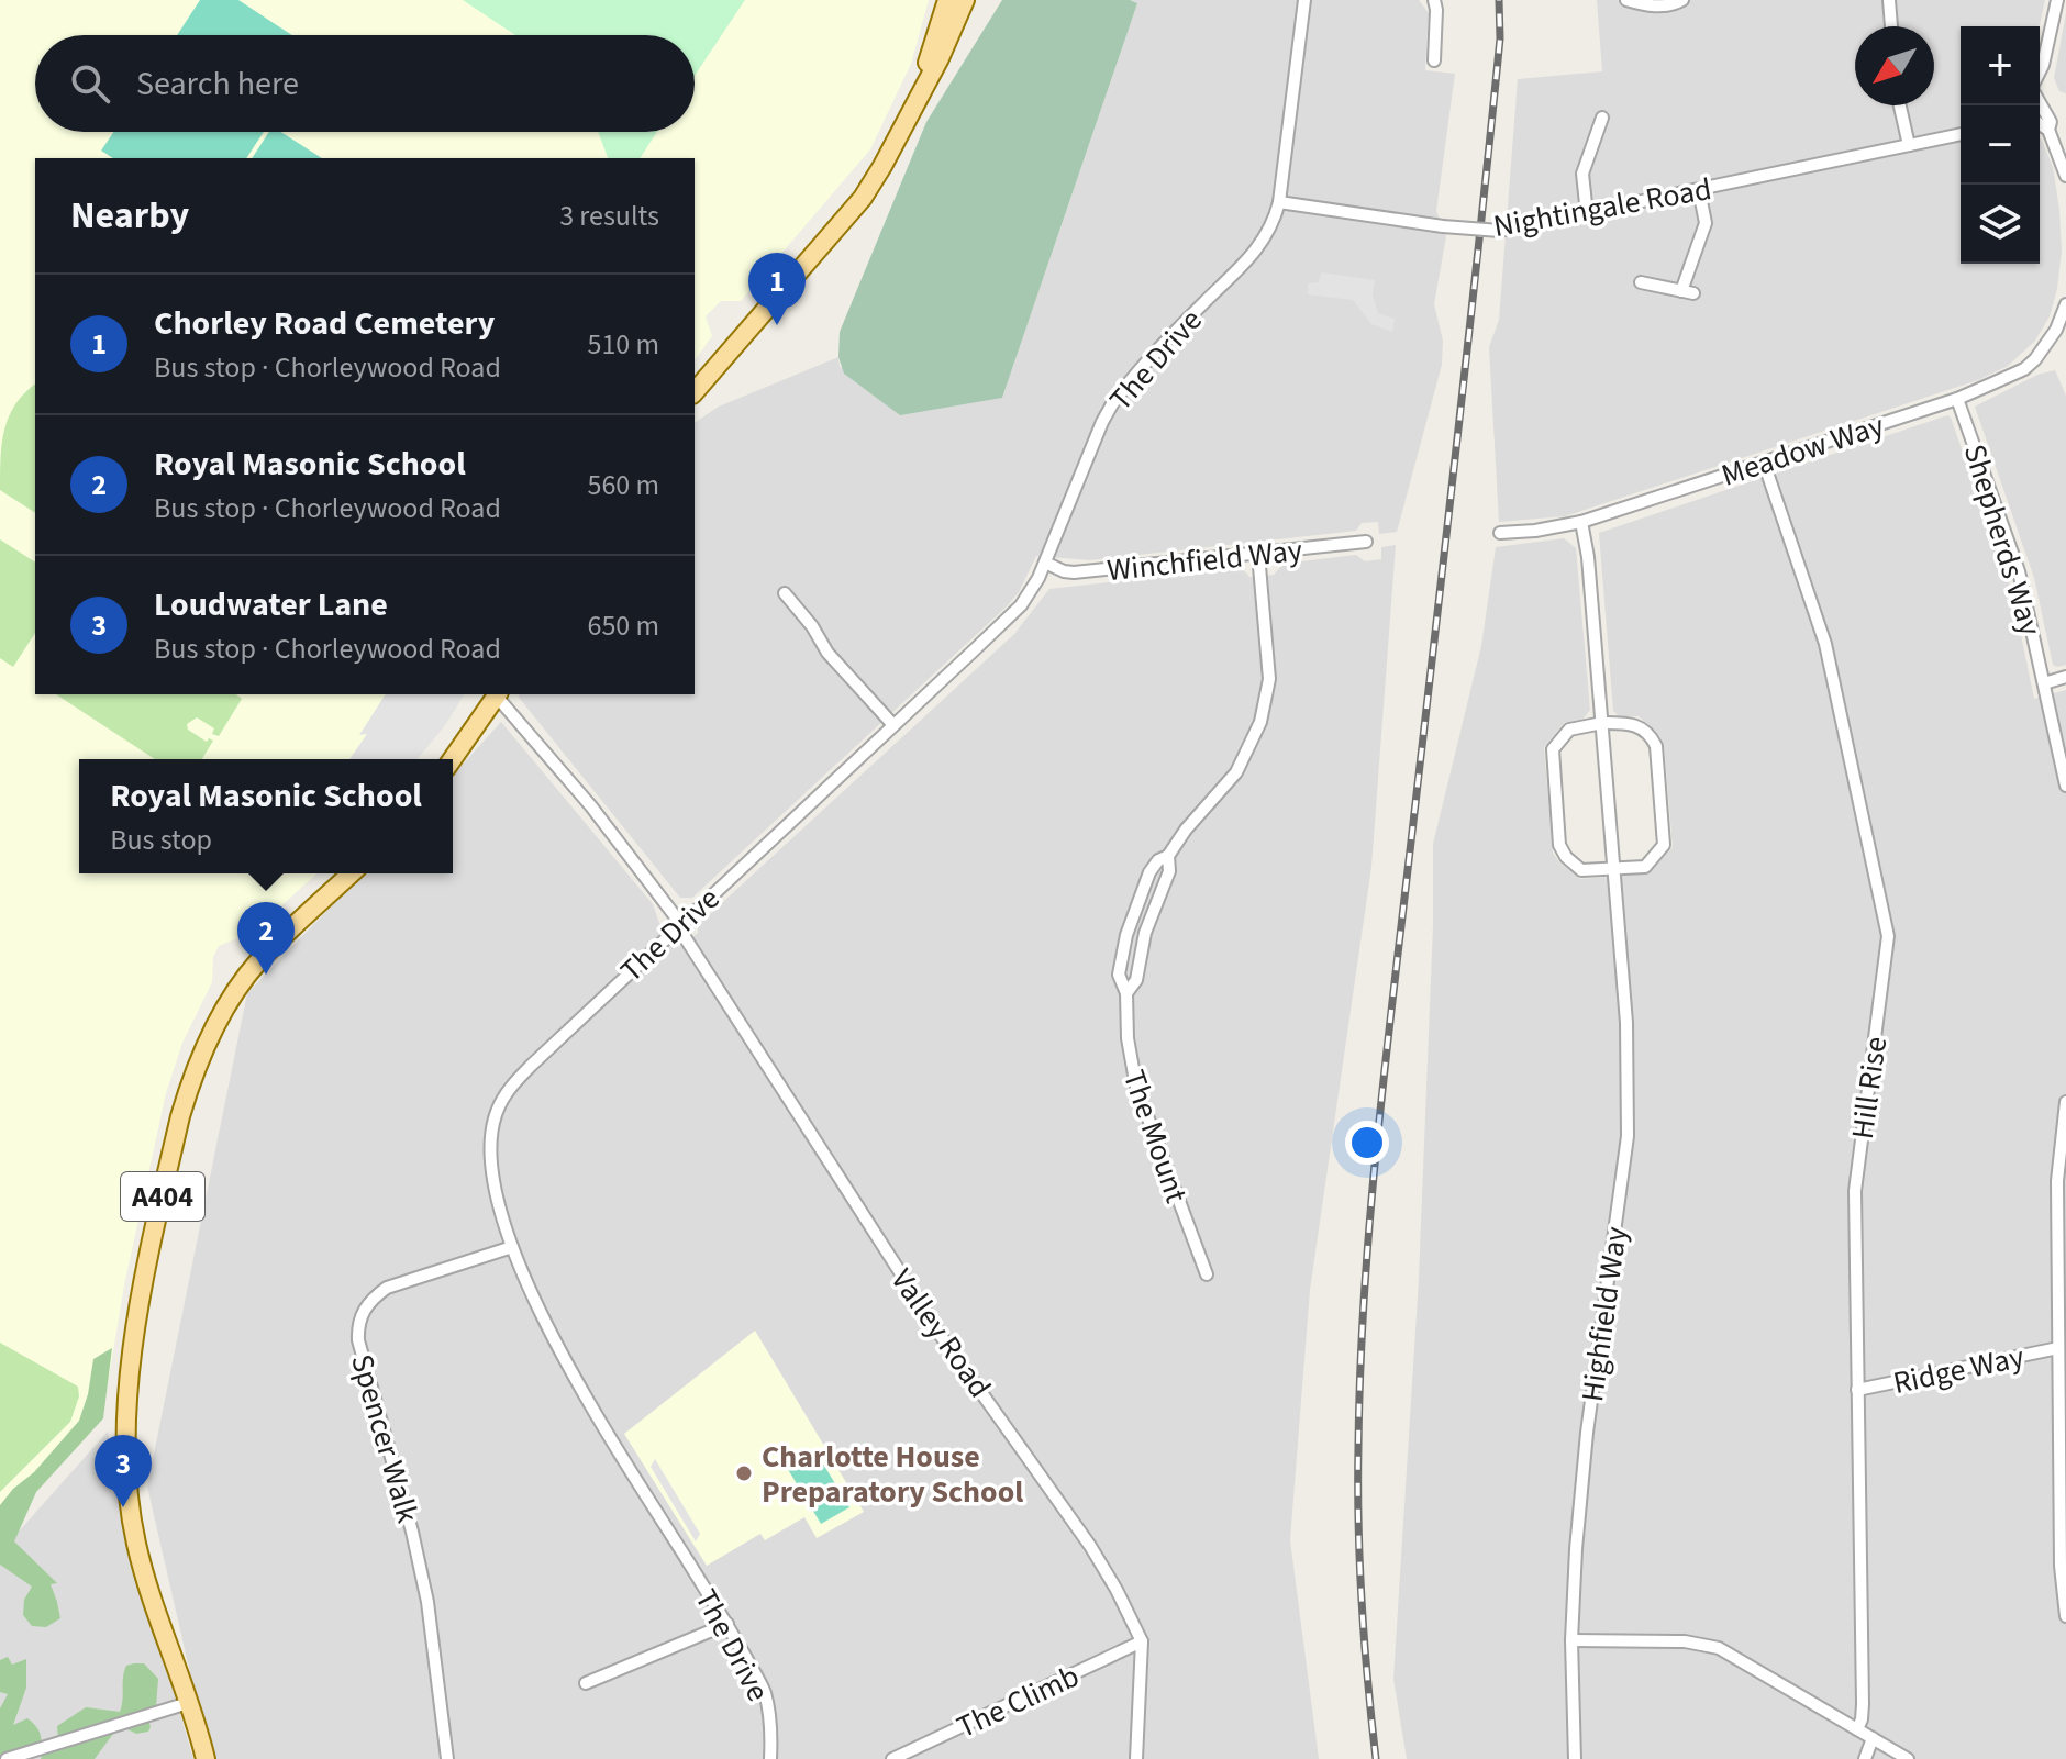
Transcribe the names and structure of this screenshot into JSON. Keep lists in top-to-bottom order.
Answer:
{
  "streets": {
    "main road": ["A404"],
    "street": [
      "Nightingale Road",
      "The Drive",
      "Meadow Way",
      "Shepherds Way",
      "Winchfield Way",
      "Hill Rise",
      "The Mount",
      "Highfield Way",
      "Valley Road",
      "Ridge Way",
      "Spencer Walk",
      "The Climb"
    ]
  },
  "crossings": [
    ["Nightingale Road", "The Drive"],
    ["The Drive", "Winchfield Way"],
    ["The Drive", "Valley Road"],
    ["The Drive", "Spencer Walk"],
    ["Meadow Way", "Shepherds Way"],
    ["Meadow Way", "Hill Rise"],
    ["Meadow Way", "Highfield Way"],
    ["Winchfield Way", "The Mount"],
    ["Hill Rise", "Ridge Way"],
    ["Valley Road", "The Climb"]
  ],
  "places": ["Charlotte House Preparatory School"],
  "north": "bottom left",
  "page": {
    "map_buttons": ["+", "−"],
    "search": "Search here",
    "heading": ["Nearby", "3 results"],
    "pins": ["1", "2", "3"],
    "list": [
      {
        "mark": "1",
        "name": "Chorley Road Cemetery",
        "note": "Bus stop · Chorleywood Road",
        "value": "510 m"
      },
      {
        "mark": "2",
        "name": "Royal Masonic School",
        "note": "Bus stop · Chorleywood Road",
        "value": "560 m"
      },
      {
        "mark": "3",
        "name": "Loudwater Lane",
        "note": "Bus stop · Chorleywood Road",
        "value": "650 m"
      }
    ],
    "popup": ["Royal Masonic School", "Bus stop"]
  }
}
